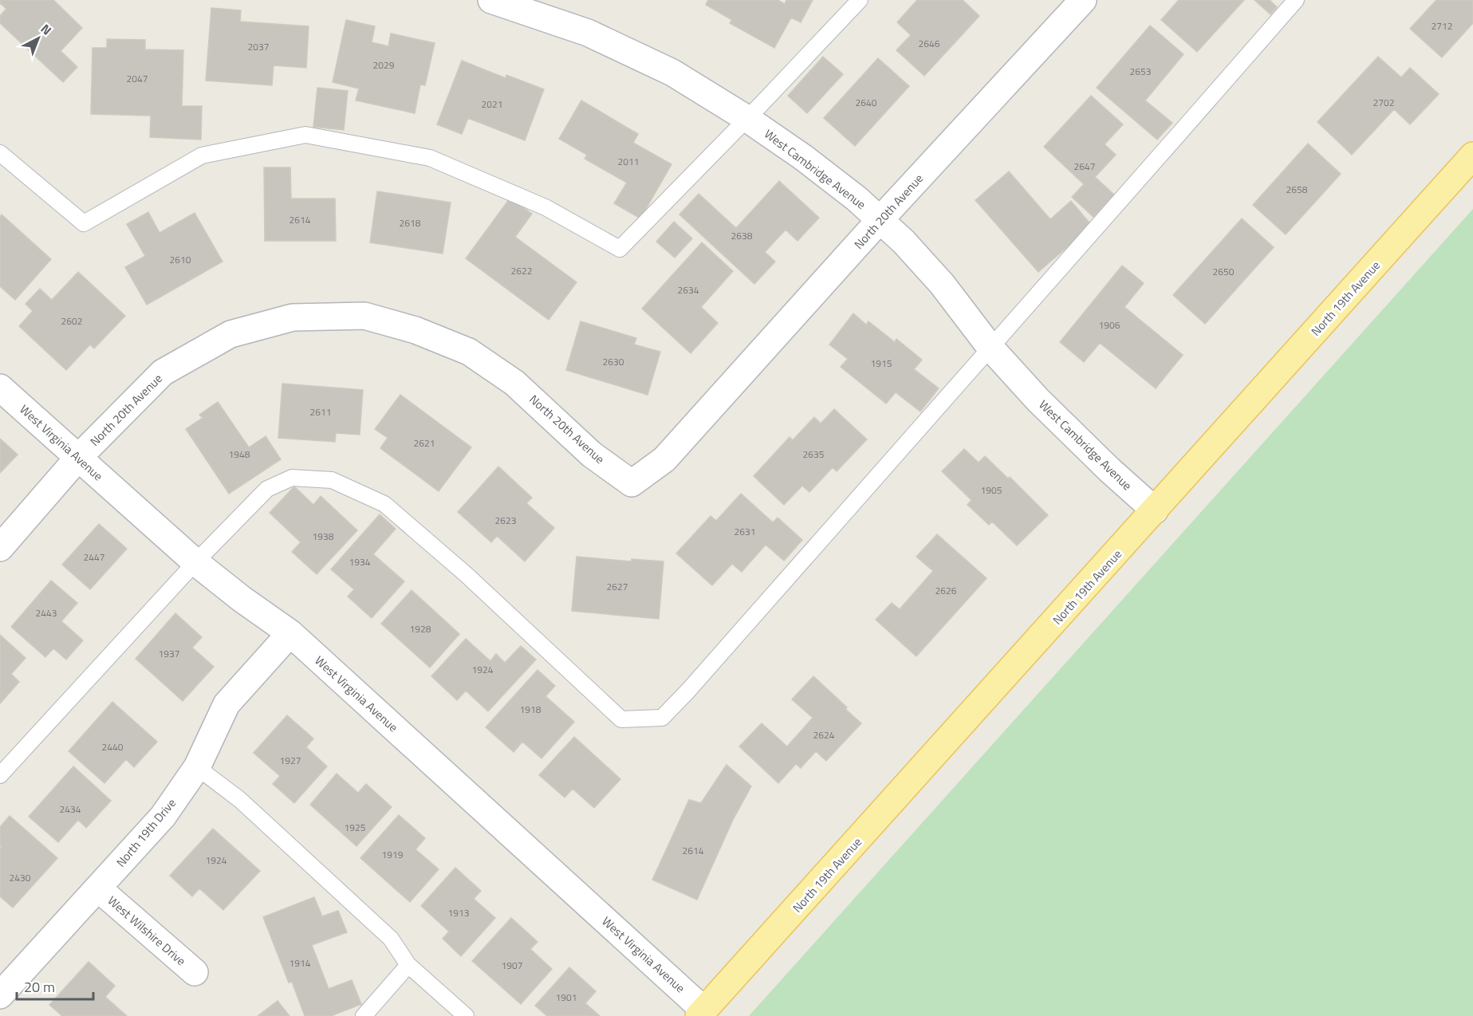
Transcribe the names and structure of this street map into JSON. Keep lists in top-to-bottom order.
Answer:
{
  "streets": {
    "main road": ["North 19th Avenue"],
    "street": [
      "West Cambridge Avenue",
      "North 20th Avenue",
      "West Virginia Avenue",
      "North 19th Drive",
      "West Wilshire Drive"
    ]
  },
  "crossings": [
    ["West Cambridge Avenue", "North 20th Avenue"],
    ["West Cambridge Avenue", "North 19th Avenue"],
    ["North 20th Avenue", "West Virginia Avenue"],
    ["North 19th Avenue", "West Virginia Avenue"],
    ["West Virginia Avenue", "North 19th Drive"],
    ["North 19th Drive", "West Wilshire Drive"]
  ],
  "house_numbers": [
    "2712",
    "2646",
    "2037",
    "2029",
    "2653",
    "2047",
    "2640",
    "2702",
    "2021",
    "2011",
    "2647",
    "2658",
    "2614",
    "2618",
    "2638",
    "2610",
    "2622",
    "2650",
    "2634",
    "2602",
    "1906",
    "2630",
    "1915",
    "2611",
    "2621",
    "1948",
    "2635",
    "1905",
    "2623",
    "2631",
    "1938",
    "2447",
    "1934",
    "2627",
    "2626",
    "2443",
    "1928",
    "1937",
    "1924",
    "1918",
    "2624",
    "2440",
    "1927",
    "2434",
    "1925",
    "2614",
    "1919",
    "1924",
    "2430",
    "1913",
    "1914",
    "1907",
    "1901"
  ],
  "scale_bar": "20 m",
  "north": "top right"
}
